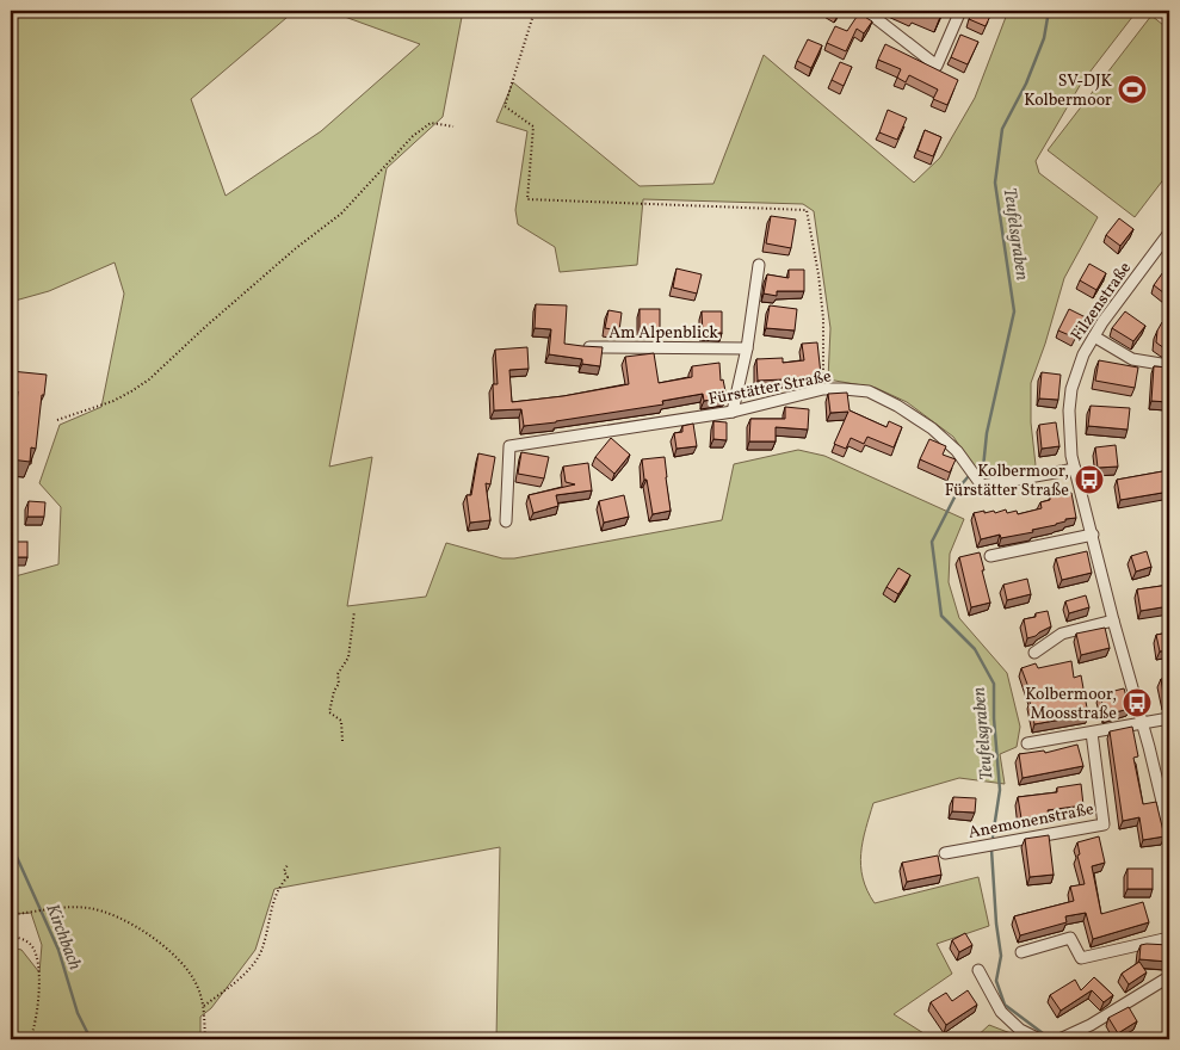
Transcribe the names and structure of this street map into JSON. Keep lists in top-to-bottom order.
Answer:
{
  "streets": {
    "street": [
      "Filzenstraße",
      "Am Alpenblick",
      "Fürstätter Straße",
      "Anemonenstraße"
    ]
  },
  "crossings": [
    ["Filzenstraße", "Fürstätter Straße"]
  ],
  "water": ["Teufelsgraben", "Kirchbach"],
  "places": {
    "sports": ["SV-DJK Kolbermoor"],
    "bus stop": ["Kolbermoor, Fürstätter Straße", "Kolbermoor, Moosstraße"]
  }
}
